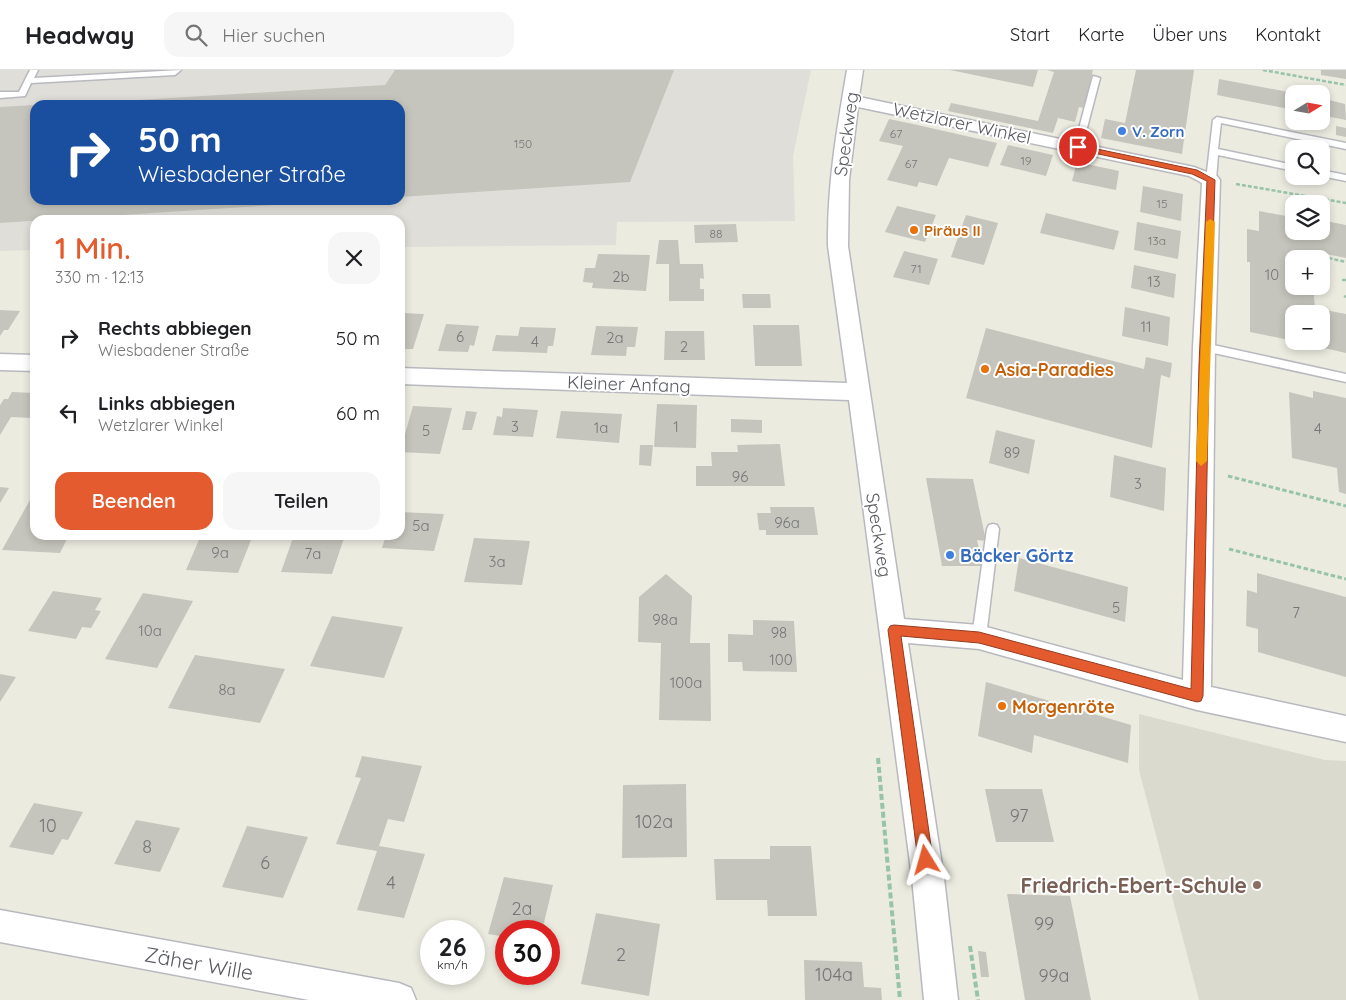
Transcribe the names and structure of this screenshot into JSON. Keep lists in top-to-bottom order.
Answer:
{
  "streets": {
    "street": [
      "Wetzlarer Winkel",
      "Speckweg",
      "Kleiner Anfang",
      "Zäher Wille"
    ]
  },
  "crossings": [
    ["Wetzlarer Winkel", "Speckweg"],
    ["Speckweg", "Kleiner Anfang"]
  ],
  "places": [
    "V. Zorn",
    "Piräus II",
    "Asia-Paradies",
    "Bäcker Görtz",
    "Morgenröte",
    "Friedrich-Ebert-Schule"
  ],
  "house_numbers": [
    "67",
    "150",
    "19",
    "67",
    "15",
    "88",
    "13a",
    "71",
    "10",
    "2b",
    "13",
    "11",
    "6",
    "2a",
    "4",
    "2",
    "3",
    "1",
    "1a",
    "4",
    "5",
    "89",
    "96",
    "3",
    "96a",
    "5a",
    "9a",
    "7a",
    "3a",
    "5",
    "7",
    "98a",
    "10a",
    "98",
    "100",
    "100a",
    "8a",
    "97",
    "102a",
    "10",
    "8",
    "6",
    "4",
    "2a",
    "99",
    "2",
    "104a",
    "99a"
  ],
  "north": "right",
  "page": {
    "header": "Headway",
    "search": "Hier suchen",
    "nav": [
      "Start",
      "Karte",
      "Über uns",
      "Kontakt"
    ],
    "map_buttons": ["+", "−"],
    "turn": ["50 m", "Wiesbadener Straße"],
    "heading": ["1 Min.", "330 m · 12:13"],
    "list": [
      {
        "name": "Rechts abbiegen",
        "note": "Wiesbadener Straße",
        "value": "50 m"
      },
      {
        "name": "Links abbiegen",
        "note": "Wetzlarer Winkel",
        "value": "60 m"
      }
    ],
    "buttons": ["Beenden", "Teilen"],
    "speed": "26 km/h",
    "limit": "30"
  }
}
